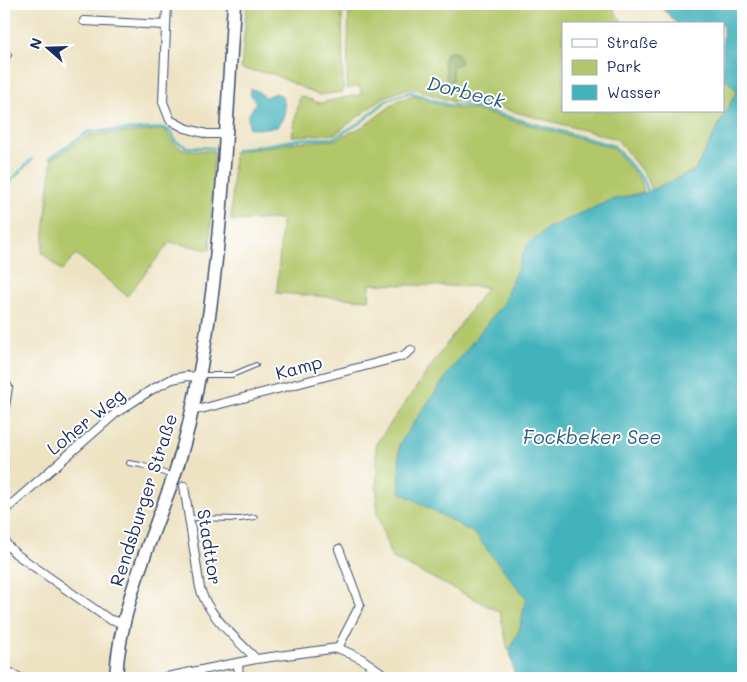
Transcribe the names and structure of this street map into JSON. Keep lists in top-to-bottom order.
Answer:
{
  "streets": {
    "main road": ["Rendsburger Straße"],
    "street": ["Kamp", "Loher Weg", "Stadttor"]
  },
  "crossings": [
    ["Kamp", "Rendsburger Straße"],
    ["Loher Weg", "Rendsburger Straße"]
  ],
  "water": ["Dorbeck", "Fockbeker See"],
  "legend": ["Straße", "Park", "Wasser"],
  "north": "left"
}
